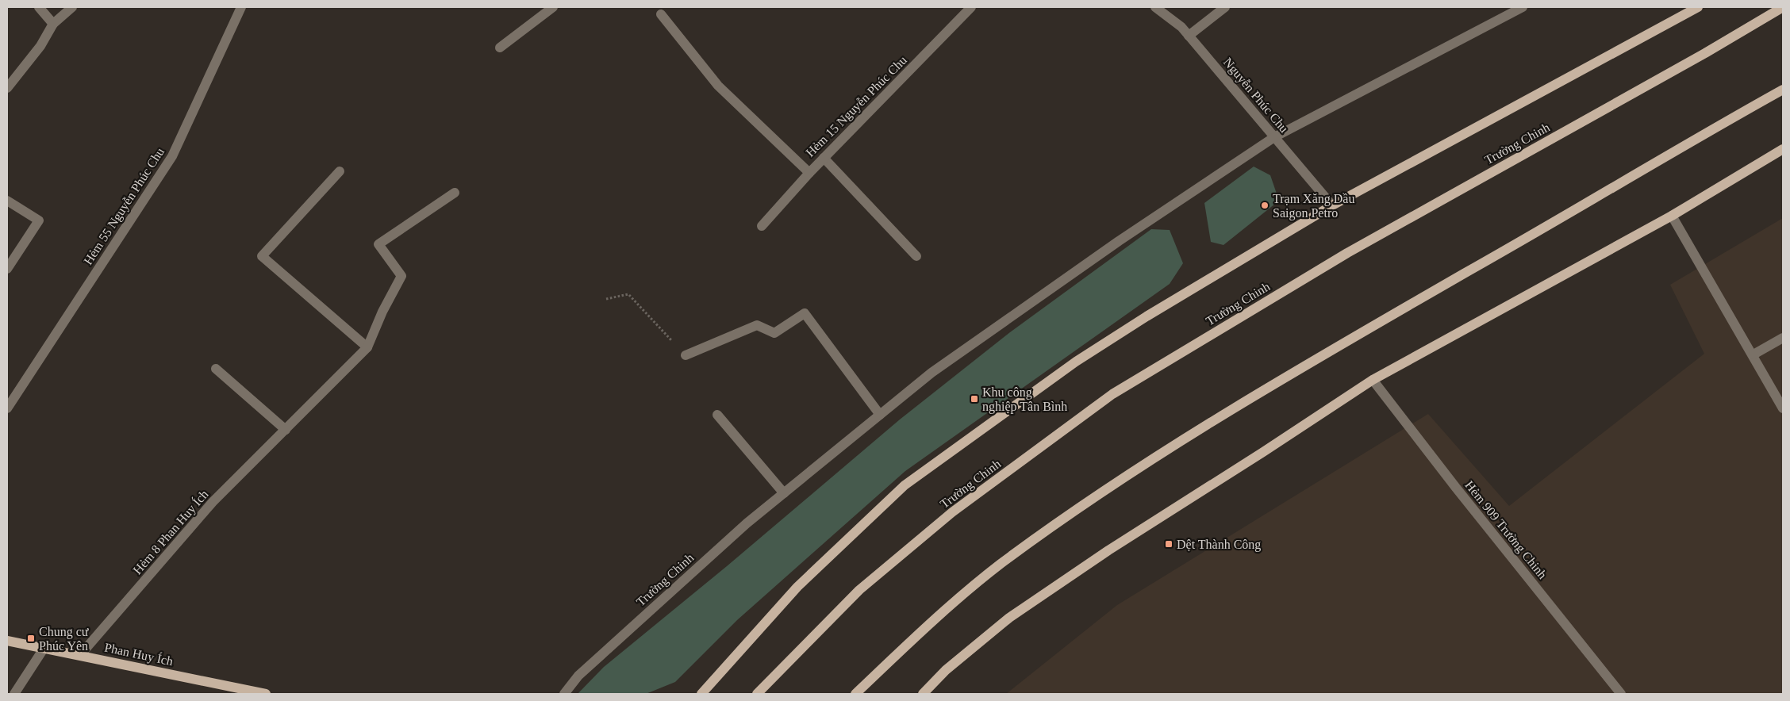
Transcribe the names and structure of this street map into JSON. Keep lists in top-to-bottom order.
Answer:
{
  "streets": {
    "main road": ["Trường Chinh", "Phan Huy Ích"],
    "street": [
      "Nguyễn Phúc Chu",
      "Hẻm 15 Nguyễn Phúc Chu",
      "Hẻm 55 Nguyễn Phúc Chu",
      "Hẻm 909 Trường Chinh",
      "Hẻm 8 Phan Huy Ích"
    ]
  },
  "crossings": [
    ["Nguyễn Phúc Chu", "Trường Chinh"],
    ["Hẻm 8 Phan Huy Ích", "Phan Huy Ích"]
  ],
  "places": {
    "other": ["Trạm Xăng Dầu Saigon Petro"],
    "transit": ["Khu công nghiệp Tân Bình", "Dệt Thành Công", "Chung cư Phúc Yên"]
  }
}
